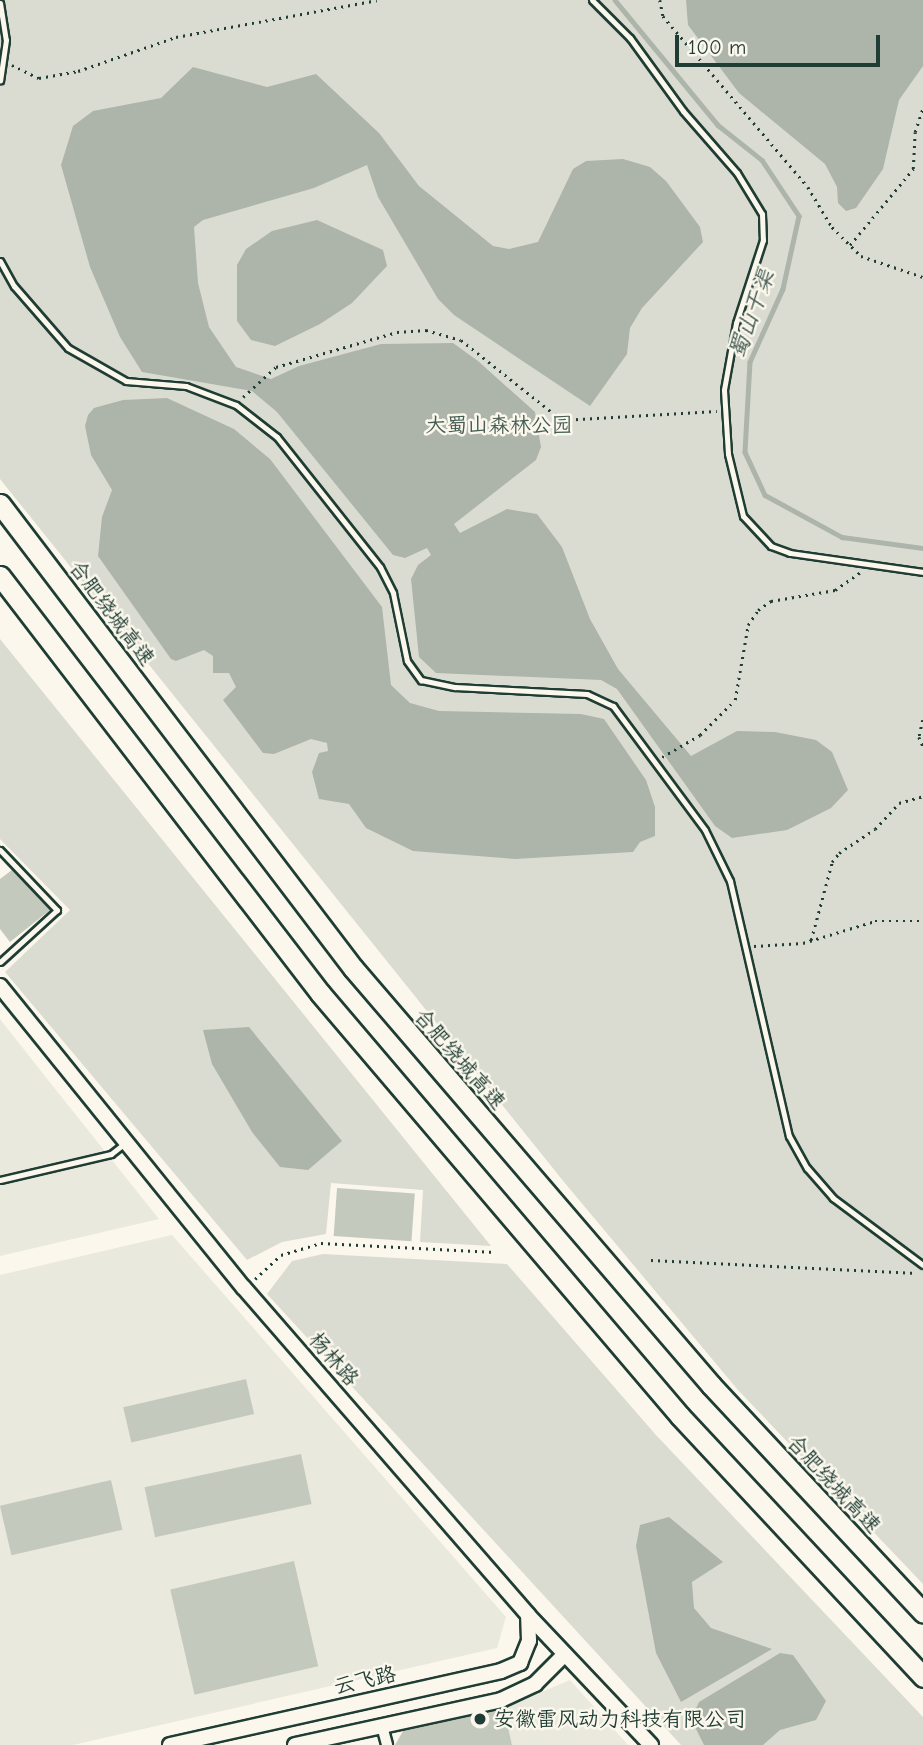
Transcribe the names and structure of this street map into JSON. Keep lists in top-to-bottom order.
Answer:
{
  "streets": {
    "highway": ["合肥绕城高速"],
    "street": ["杨林路", "云飞路"]
  },
  "crossings": [
    ["杨林路", "云飞路"]
  ],
  "water": ["蜀山干渠"],
  "parks": ["大蜀山森林公园"],
  "places": ["安徽雷风动力科技有限公司"],
  "scale_bar": "100 m"
}
